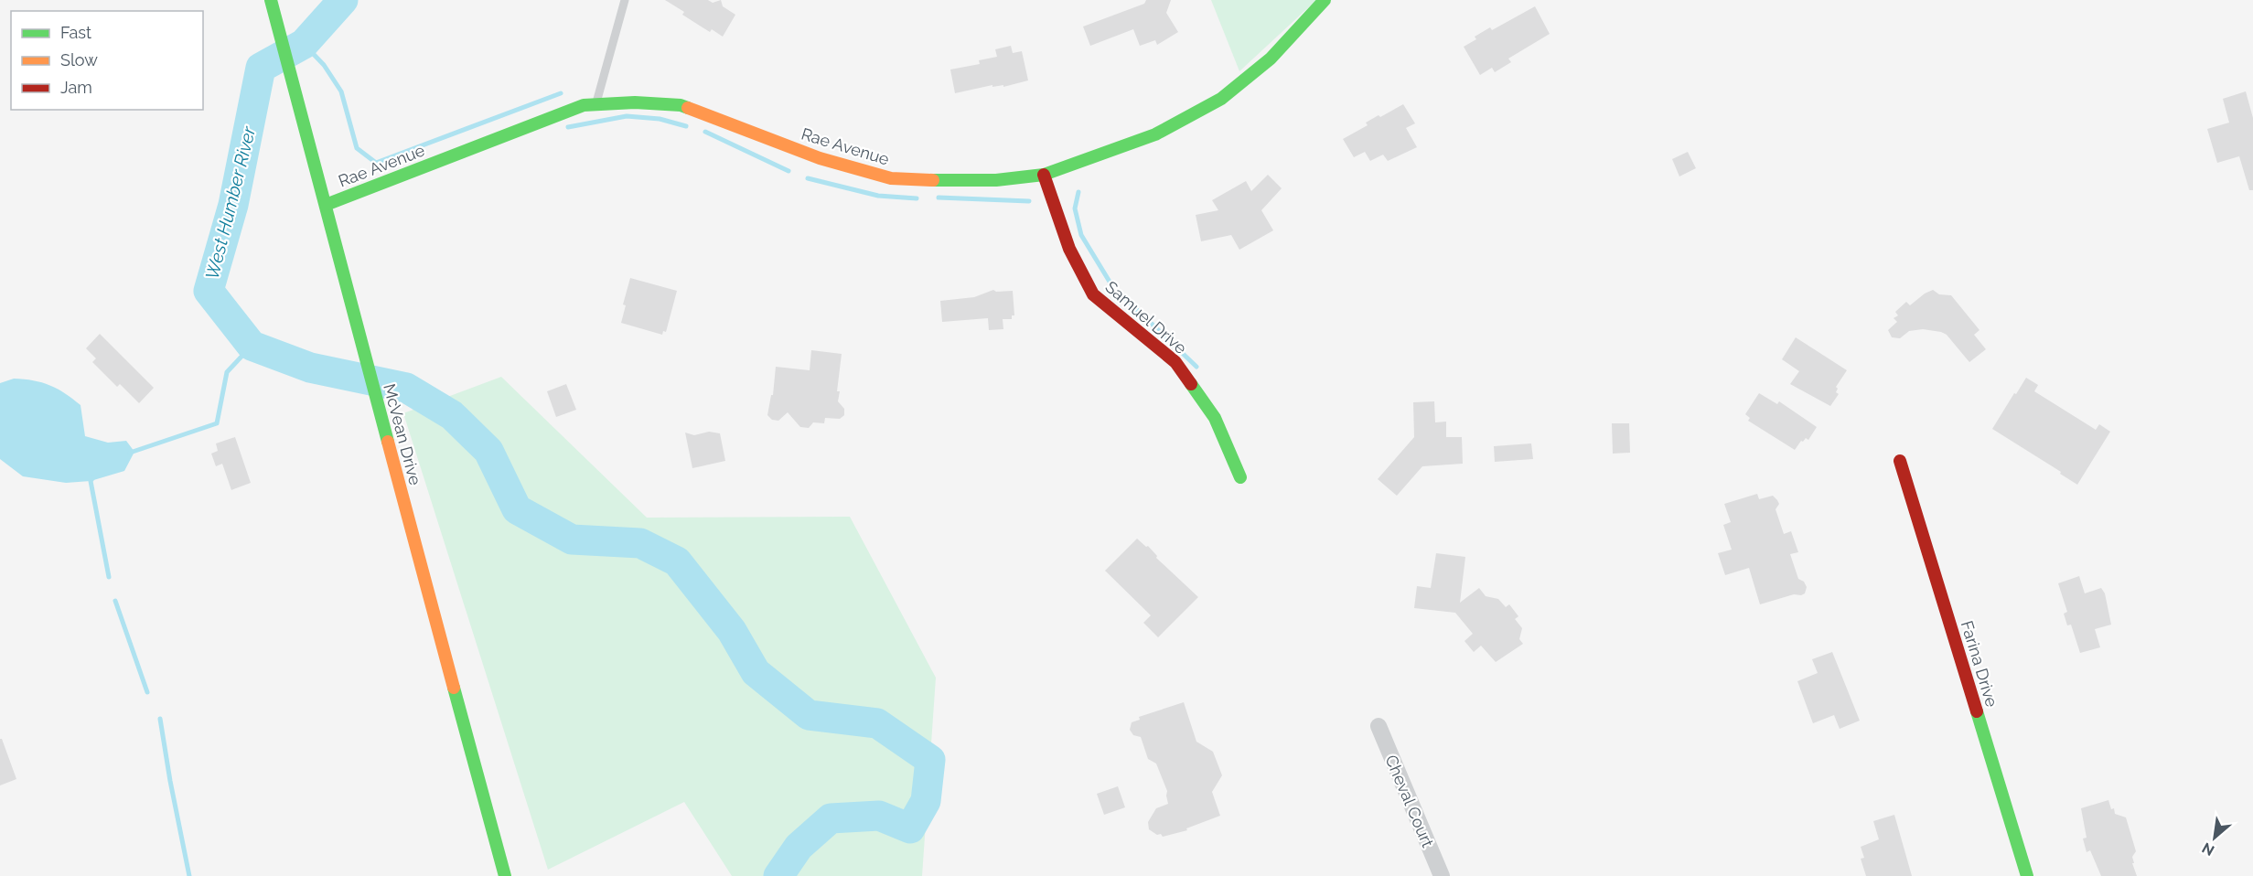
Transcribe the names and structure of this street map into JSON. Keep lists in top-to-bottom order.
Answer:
{
  "streets": {
    "street": [
      "Rae Avenue",
      "Samuel Drive",
      "McVean Drive",
      "Farina Drive",
      "Cheval Court"
    ]
  },
  "crossings": [
    ["Rae Avenue", "Samuel Drive"],
    ["Rae Avenue", "McVean Drive"]
  ],
  "water": ["West Humber River"],
  "legend": ["Fast", "Slow", "Jam"],
  "north": "bottom left"
}
